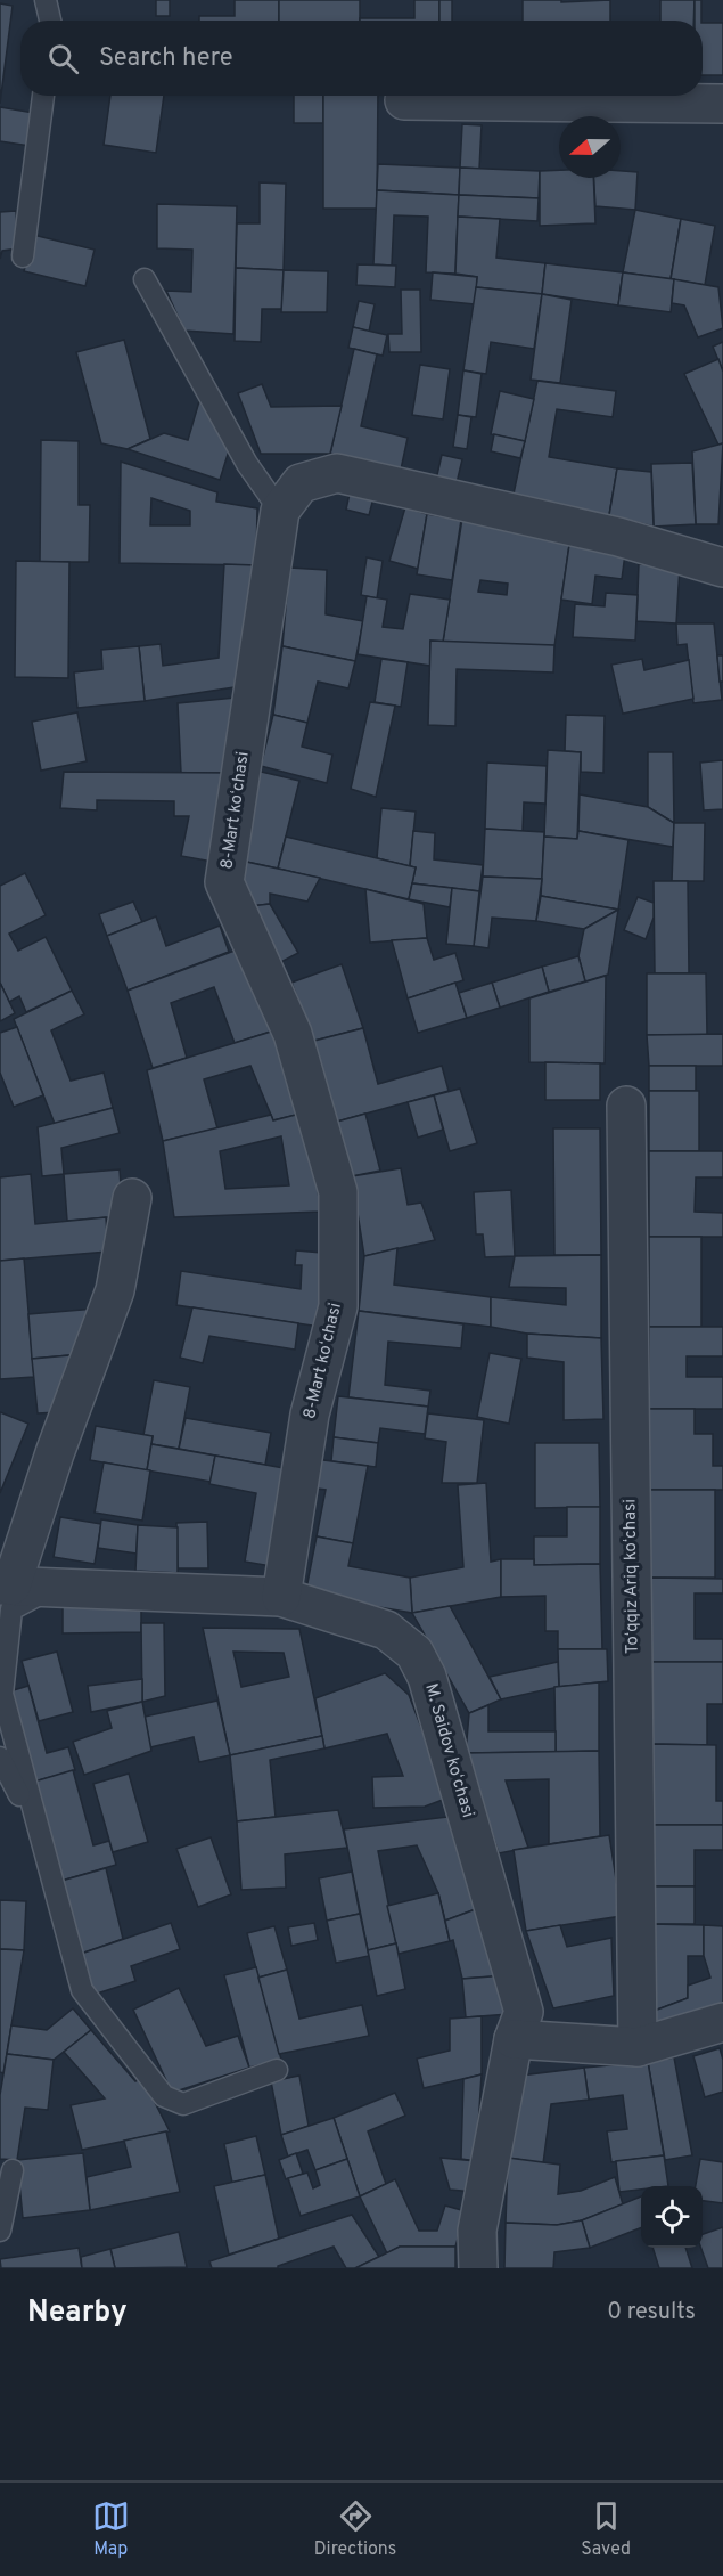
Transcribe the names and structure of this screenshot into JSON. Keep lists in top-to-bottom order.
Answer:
{
  "streets": {
    "street": ["8-Mart koʻchasi", "Toʻqqiz Ariq koʻchasi", "M. Saidov koʻchasi"]
  },
  "crossings": [
    ["8-Mart koʻchasi", "M. Saidov koʻchasi"]
  ],
  "north": "left",
  "page": {
    "search": "Search here",
    "heading": ["Nearby", "0 results"],
    "nav": ["Map", "Directions", "Saved"]
  }
}
